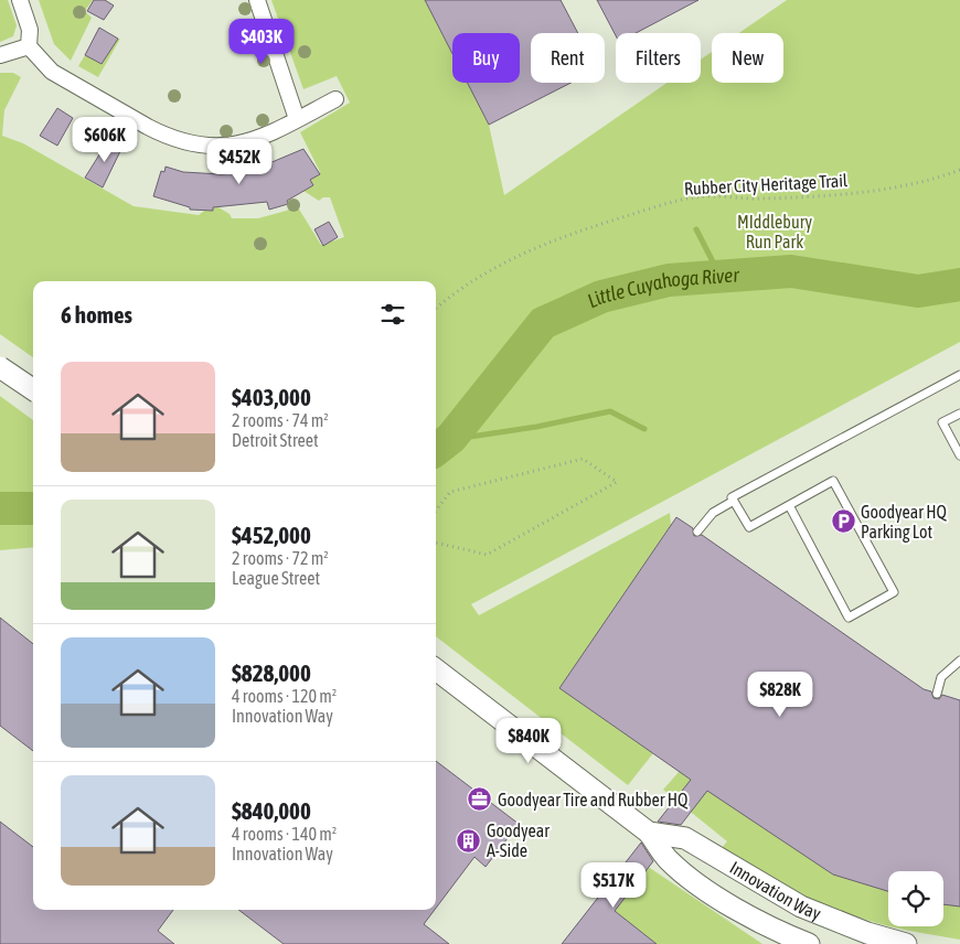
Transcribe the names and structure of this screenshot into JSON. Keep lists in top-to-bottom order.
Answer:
{
  "streets": {
    "main road": ["Innovation Way"],
    "path": ["Rubber City Heritage Trail"]
  },
  "water": ["Little Cuyahoga River"],
  "parks": ["MIddlebury Run Park"],
  "places": {
    "parking": ["Goodyear HQ Parking Lot"],
    "office": ["Goodyear Tire and Rubber HQ"],
    "building": ["Goodyear A-Side"]
  },
  "page": {
    "price": [
      "$403K",
      "$606K",
      "$452K",
      "$828K",
      "$840K",
      "$517K"
    ],
    "chip": [
      "Buy",
      "Rent",
      "Filters",
      "New"
    ],
    "heading": "6 homes",
    "list": [
      {
        "name": "$403,000",
        "note": "2 rooms · 74 m² · Detroit Street"
      },
      {
        "name": "$452,000",
        "note": "2 rooms · 72 m² · League Street"
      },
      {
        "name": "$828,000",
        "note": "4 rooms · 120 m² · Innovation Way"
      },
      {
        "name": "$840,000",
        "note": "4 rooms · 140 m² · Innovation Way"
      }
    ]
  }
}
